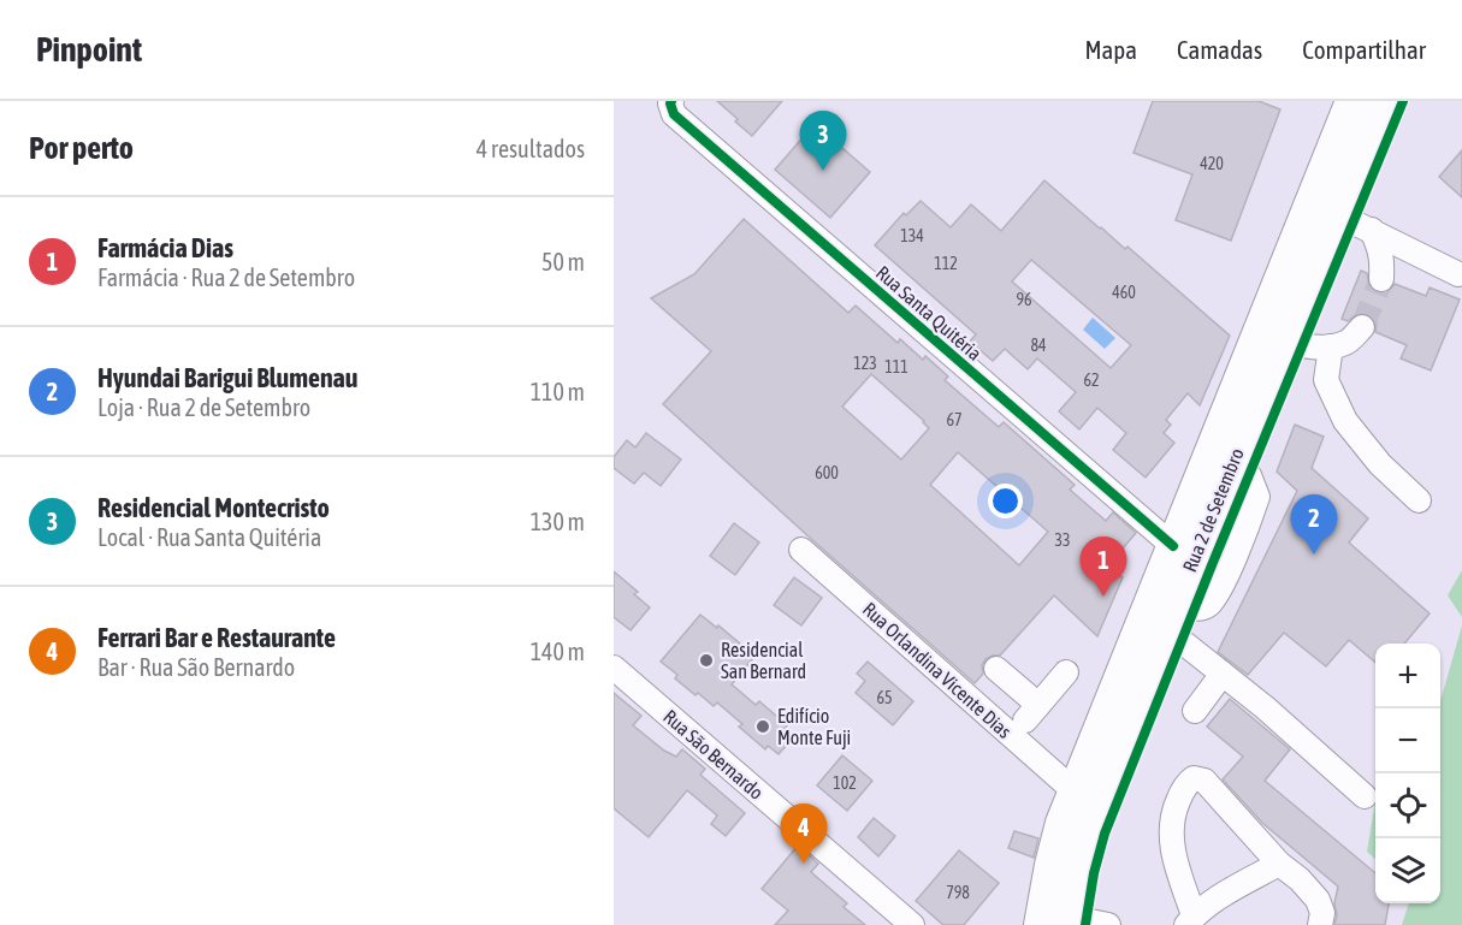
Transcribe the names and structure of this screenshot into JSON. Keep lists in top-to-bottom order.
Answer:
{
  "streets": {
    "main road": ["Rua 2 de Setembro"],
    "street": ["Rua Santa Quitéria", "Rua Orlandina Vicente Dias", "Rua São Bernardo"]
  },
  "crossings": [
    ["Rua Santa Quitéria", "Rua 2 de Setembro"],
    ["Rua 2 de Setembro", "Rua Orlandina Vicente Dias"]
  ],
  "places": ["Residencial San Bernard", "Edifício Monte Fuji"],
  "house_numbers": [
    "420",
    "134",
    "112",
    "460",
    "96",
    "84",
    "123",
    "111",
    "62",
    "67",
    "600",
    "33",
    "65",
    "102",
    "798"
  ],
  "page": {
    "header": "Pinpoint",
    "nav": ["Mapa", "Camadas", "Compartilhar"],
    "heading": ["Por perto", "4 resultados"],
    "pins": [
      "3",
      "2",
      "1",
      "4"
    ],
    "list": [
      {
        "mark": "1",
        "name": "Farmácia Dias",
        "note": "Farmácia · Rua 2 de Setembro",
        "value": "50 m"
      },
      {
        "mark": "2",
        "name": "Hyundai Barigui Blumenau",
        "note": "Loja · Rua 2 de Setembro",
        "value": "110 m"
      },
      {
        "mark": "3",
        "name": "Residencial Montecristo",
        "note": "Local · Rua Santa Quitéria",
        "value": "130 m"
      },
      {
        "mark": "4",
        "name": "Ferrari Bar e Restaurante",
        "note": "Bar · Rua São Bernardo",
        "value": "140 m"
      }
    ],
    "map_buttons": ["+", "−"]
  }
}
